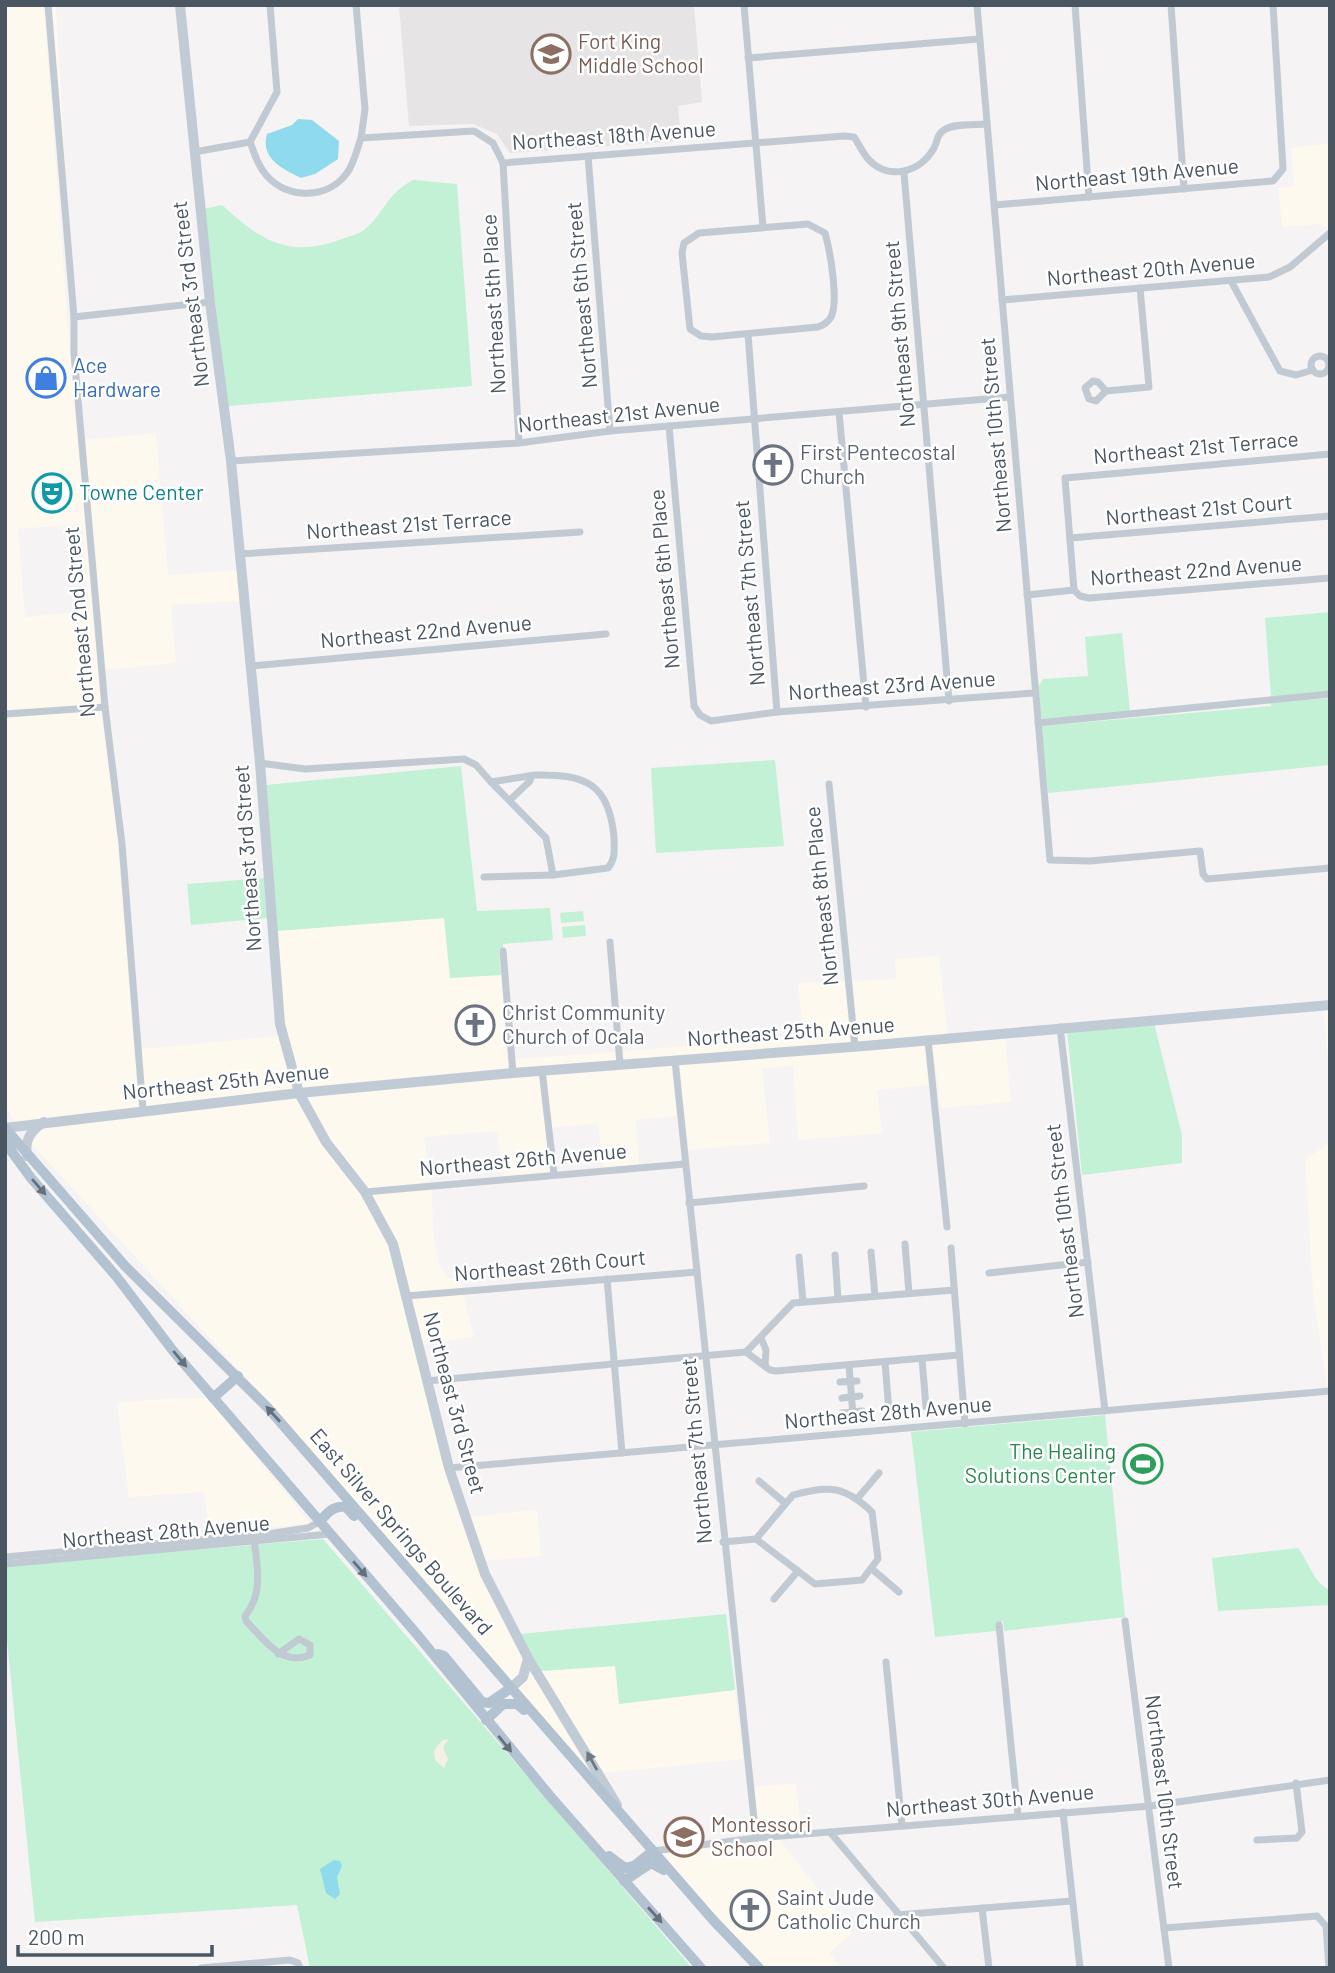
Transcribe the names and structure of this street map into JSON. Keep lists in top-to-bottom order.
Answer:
{
  "streets": {
    "main road": ["East Silver Springs Boulevard"],
    "street": [
      "Northeast 18th Avenue",
      "Northeast 19th Avenue",
      "Northeast 20th Avenue",
      "Northeast 3rd Street",
      "Northeast 6th Street",
      "Northeast 5th Place",
      "Northeast 9th Street",
      "Northeast 21st Avenue",
      "Northeast 10th Street",
      "Northeast 21st Terrace",
      "Northeast 21st Court",
      "Northeast 22nd Avenue",
      "Northeast 6th Place",
      "Northeast 7th Street",
      "Northeast 2nd Street",
      "Northeast 23rd Avenue",
      "Northeast 8th Place",
      "Northeast 25th Avenue",
      "Northeast 26th Avenue",
      "Northeast 26th Court",
      "Northeast 28th Avenue",
      "Northeast 30th Avenue"
    ]
  },
  "crossings": [
    ["Northeast 18th Avenue", "Northeast 6th Street"],
    ["Northeast 18th Avenue", "Northeast 5th Place"],
    ["Northeast 18th Avenue", "Northeast 9th Street"],
    ["Northeast 19th Avenue", "Northeast 10th Street"],
    ["Northeast 20th Avenue", "Northeast 10th Street"],
    ["Northeast 3rd Street", "Northeast 21st Avenue"],
    ["Northeast 3rd Street", "Northeast 21st Terrace"],
    ["Northeast 3rd Street", "Northeast 22nd Avenue"],
    ["Northeast 3rd Street", "Northeast 25th Avenue"],
    ["Northeast 3rd Street", "Northeast 26th Avenue"],
    ["Northeast 3rd Street", "Northeast 26th Court"],
    ["Northeast 3rd Street", "Northeast 28th Avenue"],
    ["Northeast 3rd Street", "East Silver Springs Boulevard"],
    ["Northeast 6th Street", "Northeast 21st Avenue"],
    ["Northeast 5th Place", "Northeast 21st Avenue"],
    ["Northeast 9th Street", "Northeast 21st Avenue"],
    ["Northeast 9th Street", "Northeast 23rd Avenue"],
    ["Northeast 21st Avenue", "Northeast 10th Street"],
    ["Northeast 21st Avenue", "Northeast 6th Place"],
    ["Northeast 21st Avenue", "Northeast 7th Street"],
    ["Northeast 10th Street", "Northeast 22nd Avenue"],
    ["Northeast 10th Street", "Northeast 23rd Avenue"],
    ["Northeast 10th Street", "Northeast 25th Avenue"],
    ["Northeast 10th Street", "Northeast 28th Avenue"],
    ["Northeast 10th Street", "Northeast 30th Avenue"],
    ["Northeast 21st Terrace", "Northeast 21st Court"],
    ["Northeast 6th Place", "Northeast 23rd Avenue"],
    ["Northeast 7th Street", "Northeast 23rd Avenue"],
    ["Northeast 7th Street", "Northeast 25th Avenue"],
    ["Northeast 7th Street", "Northeast 26th Avenue"],
    ["Northeast 7th Street", "Northeast 26th Court"],
    ["Northeast 7th Street", "Northeast 28th Avenue"],
    ["Northeast 7th Street", "Northeast 30th Avenue"],
    ["Northeast 2nd Street", "Northeast 25th Avenue"],
    ["Northeast 8th Place", "Northeast 25th Avenue"],
    ["Northeast 25th Avenue", "East Silver Springs Boulevard"],
    ["East Silver Springs Boulevard", "Northeast 30th Avenue"]
  ],
  "places": {
    "school or university": ["Fort King Middle School", "Montessori School"],
    "shop": ["Ace Hardware"],
    "church": ["First Pentecostal Church", "Christ Community Church of Ocala", "Saint Jude Catholic Church"],
    "theatre": ["Towne Center"],
    "sports": ["The Healing Solutions Center"]
  },
  "scale_bar": "200 m"
}
